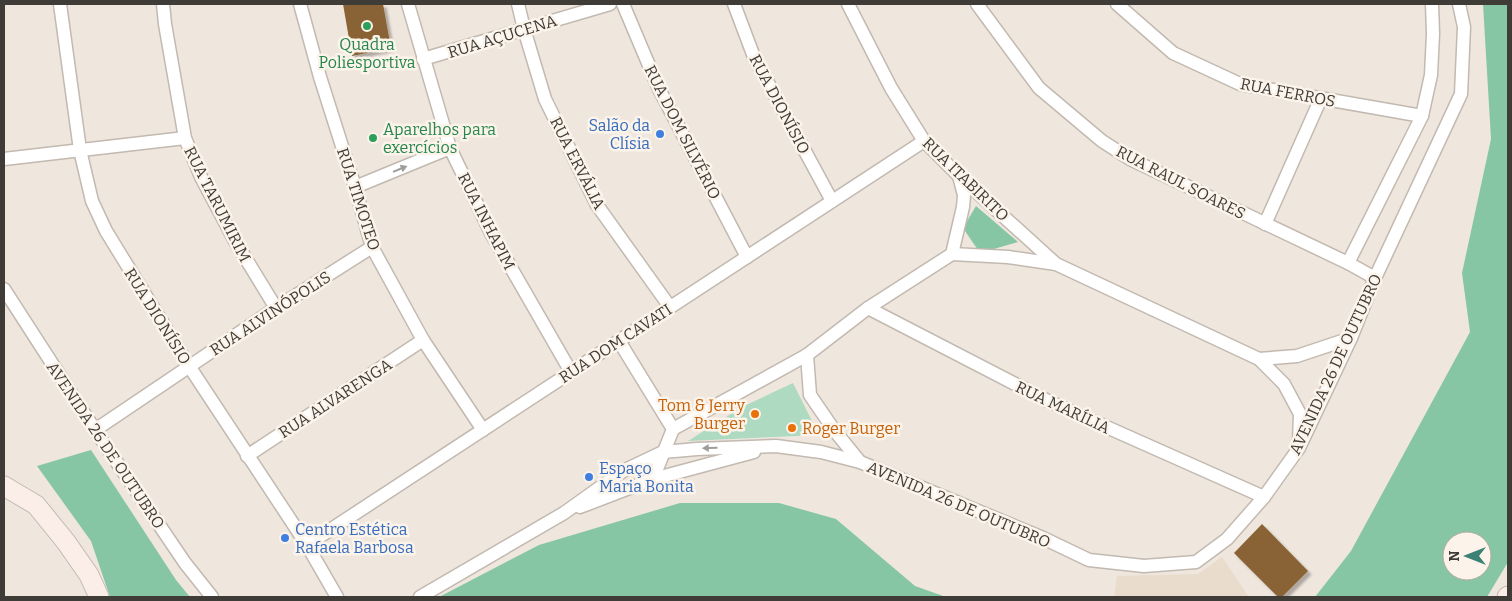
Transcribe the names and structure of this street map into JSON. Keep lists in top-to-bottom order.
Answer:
{
  "streets": {
    "street": [
      "RUA AÇUCENA",
      "RUA FERROS",
      "RUA DIONÍSIO",
      "RUA DOM SILVÉRIO",
      "RUA ERVÁLIA",
      "RUA ITABIRITO",
      "RUA RAUL SOARES",
      "RUA TIMOTEO",
      "RUA TARUMIRIM",
      "RUA INHAPIM",
      "RUA ALVINÓPOLIS",
      "RUA DOM CAVATI",
      "AVENIDA 26 DE OUTUBRO",
      "RUA ALVARENGA",
      "RUA MARÍLIA"
    ]
  },
  "crossings": [
    ["RUA AÇUCENA", "RUA ERVÁLIA"],
    ["RUA AÇUCENA", "RUA INHAPIM"],
    ["RUA DIONÍSIO", "RUA ALVINÓPOLIS"],
    ["RUA DIONÍSIO", "RUA DOM CAVATI"],
    ["RUA DIONÍSIO", "RUA ALVARENGA"],
    ["RUA DOM SILVÉRIO", "RUA DOM CAVATI"],
    ["RUA ERVÁLIA", "RUA DOM CAVATI"],
    ["RUA ITABIRITO", "RUA DOM CAVATI"],
    ["RUA ITABIRITO", "AVENIDA 26 DE OUTUBRO"],
    ["RUA RAUL SOARES", "AVENIDA 26 DE OUTUBRO"],
    ["RUA TIMOTEO", "RUA ALVINÓPOLIS"],
    ["RUA TIMOTEO", "RUA DOM CAVATI"],
    ["RUA TIMOTEO", "RUA ALVARENGA"],
    ["RUA TARUMIRIM", "RUA ALVINÓPOLIS"],
    ["RUA INHAPIM", "RUA DOM CAVATI"],
    ["RUA ALVINÓPOLIS", "AVENIDA 26 DE OUTUBRO"],
    ["AVENIDA 26 DE OUTUBRO", "RUA MARÍLIA"]
  ],
  "places": [
    "Quadra Poliesportiva",
    "Salão da Clísia",
    "Aparelhos para exercícios",
    "Tom & Jerry Burger",
    "Roger Burger",
    "Espaço Maria Bonita",
    "Centro Estética Rafaela Barbosa"
  ],
  "north": "left"
}
